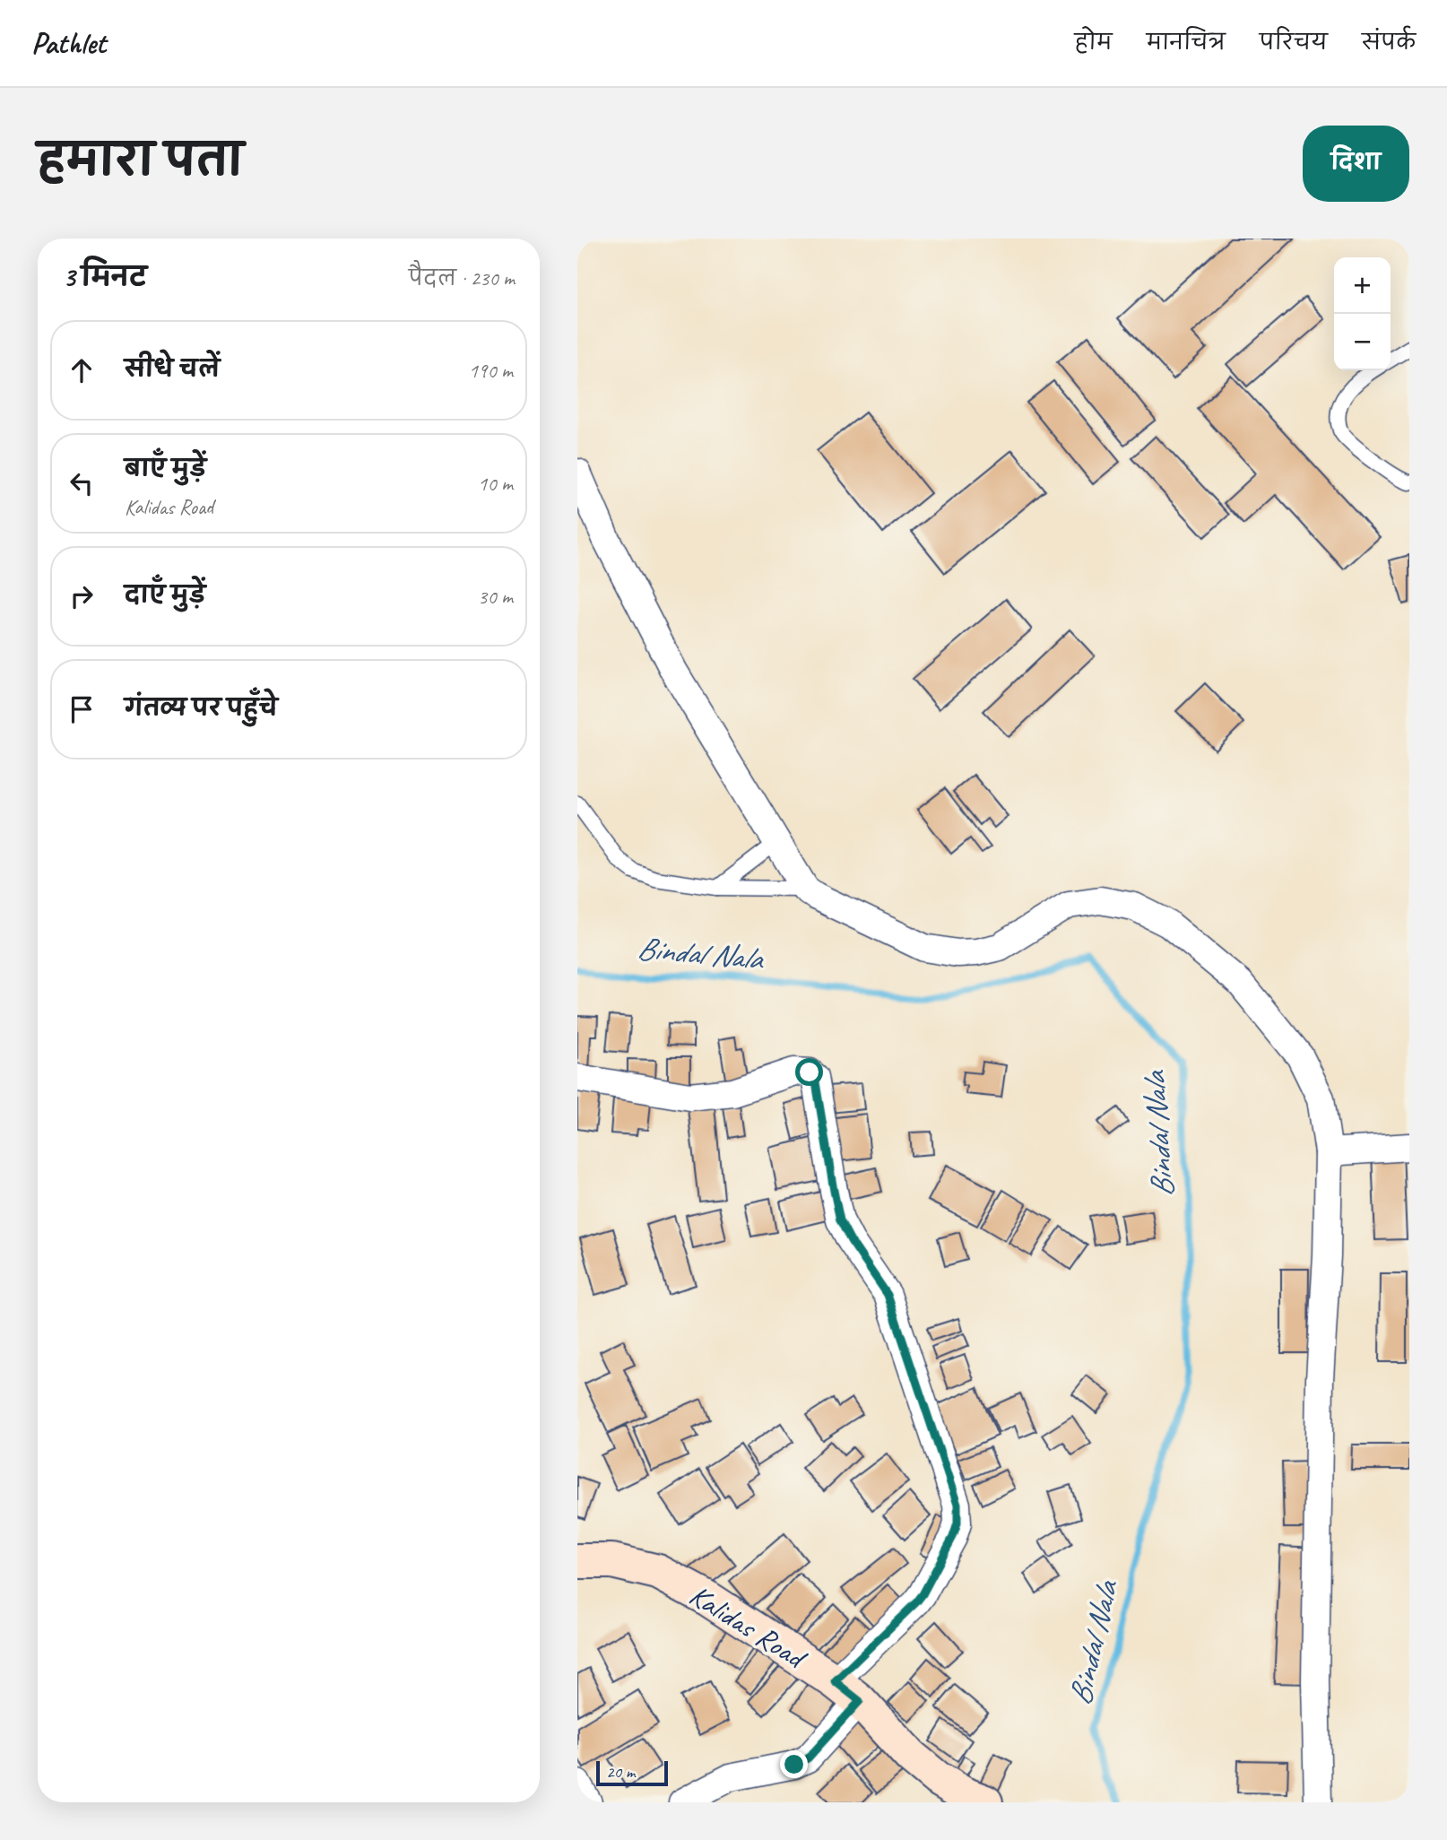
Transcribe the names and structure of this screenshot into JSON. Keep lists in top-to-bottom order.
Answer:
{
  "streets": {
    "street": ["Kalidas Road"]
  },
  "water": ["Bindal Nala"],
  "scale_bar": "20 m",
  "page": {
    "header": "Pathlet",
    "nav": [
      "होम",
      "मानचित्र",
      "परिचय",
      "संपर्क"
    ],
    "title": "हमारा पता",
    "buttons": "दिशा",
    "heading": ["3 मिनट", "पैदल · 230 m"],
    "map_buttons": ["+", "−"],
    "list": [
      ["सीधे चलें", "190 m"],
      ["बाएँ मुड़ें", "Kalidas Road", "10 m"],
      ["दाएँ मुड़ें", "30 m"],
      "गंतव्य पर पहुँचे"
    ],
    "scale": "20 m"
  }
}
